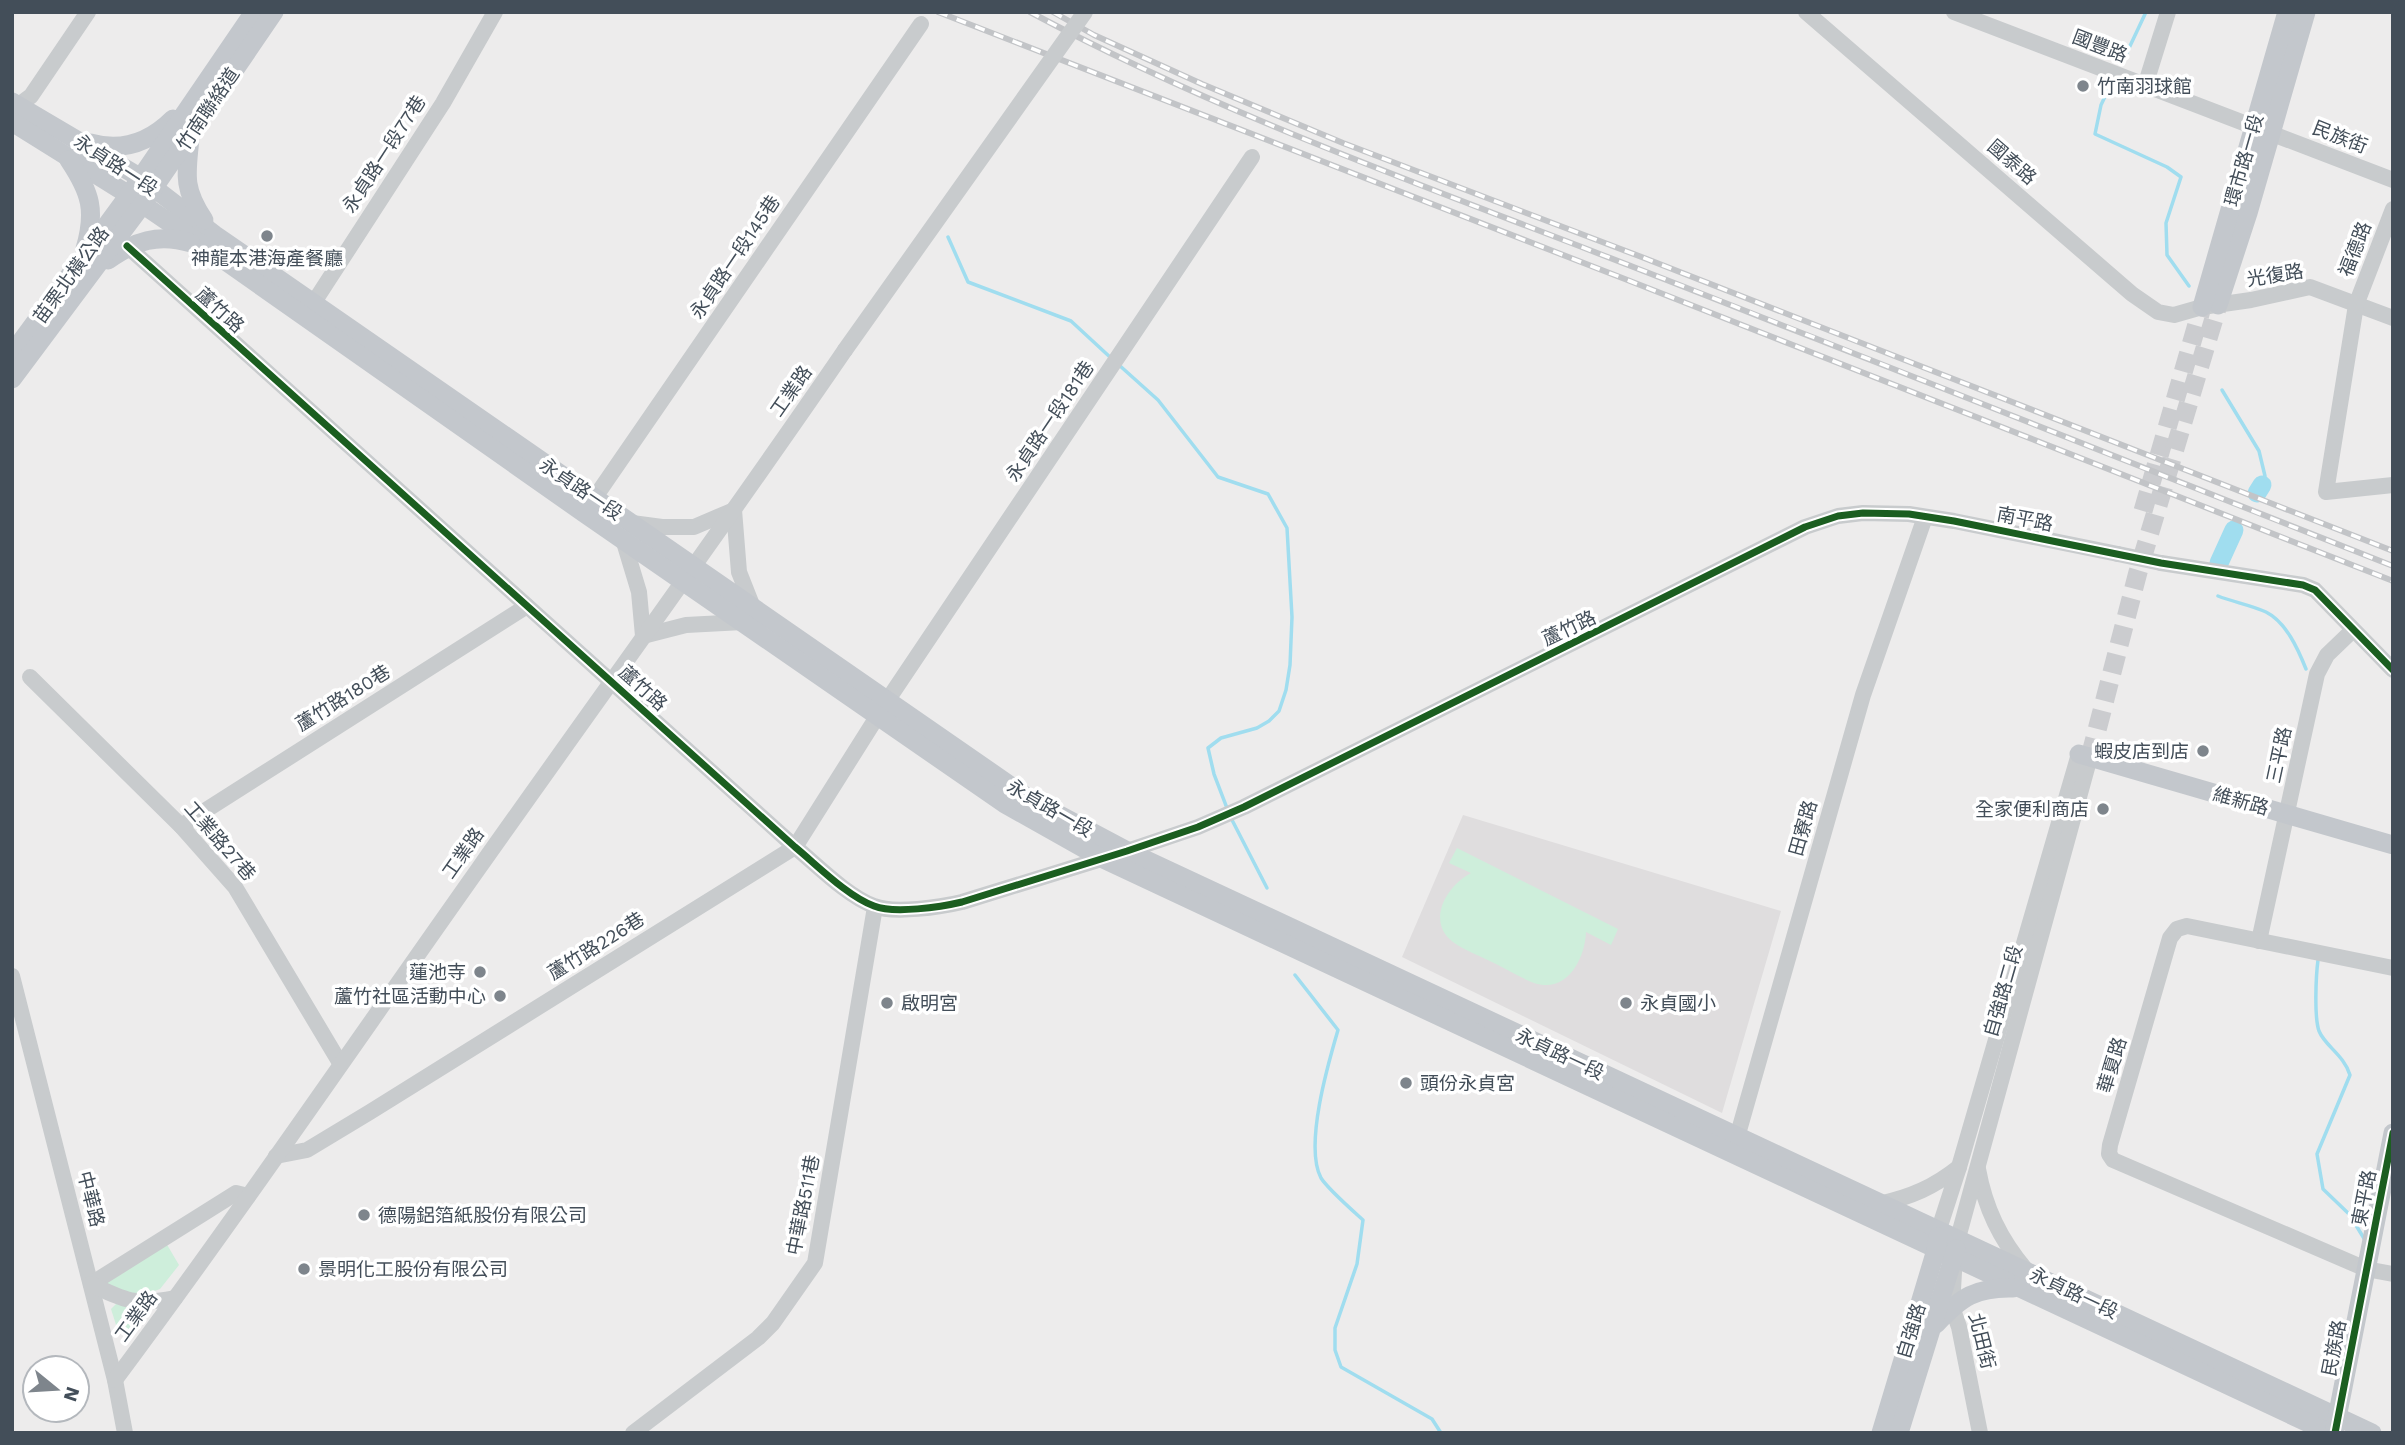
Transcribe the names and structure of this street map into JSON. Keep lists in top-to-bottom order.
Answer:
{
  "streets": {
    "main road": [
      "竹南聯絡道",
      "環市路一段",
      "永貞路一段",
      "苗栗北橫公路",
      "維新路",
      "東平路",
      "自強路",
      "民族路"
    ],
    "street": [
      "國豐路",
      "民族街",
      "永貞路一段77巷",
      "國泰路",
      "福德路",
      "永貞路一段145巷",
      "光復路",
      "蘆竹路",
      "工業路",
      "永貞路一段181巷",
      "南平路",
      "蘆竹路180巷",
      "三平路",
      "田寮路",
      "工業路27巷",
      "蘆竹路226巷",
      "自強路二段",
      "華夏路",
      "中華路",
      "中華路511巷",
      "北田街"
    ]
  },
  "crossings": [
    ["國豐路", "民族街"],
    ["國豐路", "環市路一段"],
    ["竹南聯絡道", "永貞路一段"],
    ["竹南聯絡道", "苗栗北橫公路"],
    ["民族街", "環市路一段"],
    ["永貞路一段77巷", "永貞路一段"],
    ["環市路一段", "國泰路"],
    ["環市路一段", "光復路"],
    ["國泰路", "光復路"],
    ["永貞路一段", "永貞路一段145巷"],
    ["永貞路一段", "苗栗北橫公路"],
    ["永貞路一段", "蘆竹路"],
    ["永貞路一段", "工業路"],
    ["永貞路一段", "永貞路一段181巷"],
    ["永貞路一段", "田寮路"],
    ["永貞路一段", "蘆竹路226巷"],
    ["永貞路一段", "自強路二段"],
    ["永貞路一段", "自強路"],
    ["永貞路一段", "北田街"],
    ["永貞路一段", "民族路"],
    ["福德路", "光復路"],
    ["蘆竹路", "工業路"],
    ["蘆竹路", "南平路"],
    ["蘆竹路", "蘆竹路180巷"],
    ["蘆竹路", "田寮路"],
    ["蘆竹路", "蘆竹路226巷"],
    ["蘆竹路", "中華路511巷"],
    ["工業路", "工業路27巷"],
    ["工業路", "蘆竹路226巷"],
    ["工業路", "中華路"],
    ["永貞路一段181巷", "蘆竹路226巷"],
    ["南平路", "三平路"],
    ["南平路", "田寮路"],
    ["蘆竹路180巷", "工業路27巷"],
    ["三平路", "維新路"],
    ["三平路", "華夏路"],
    ["維新路", "自強路二段"],
    ["自強路二段", "自強路"],
    ["華夏路", "東平路"],
    ["華夏路", "民族路"],
    ["東平路", "民族路"],
    ["自強路", "北田街"]
  ],
  "places": [
    "竹南羽球館",
    "神龍本港海產餐廳",
    "蝦皮店到店",
    "全家便利商店",
    "蓮池寺",
    "蘆竹社區活動中心",
    "啟明宮",
    "永貞國小",
    "頭份永貞宮",
    "德陽鋁箔紙股份有限公司",
    "景明化工股份有限公司"
  ],
  "north": "right"
}
